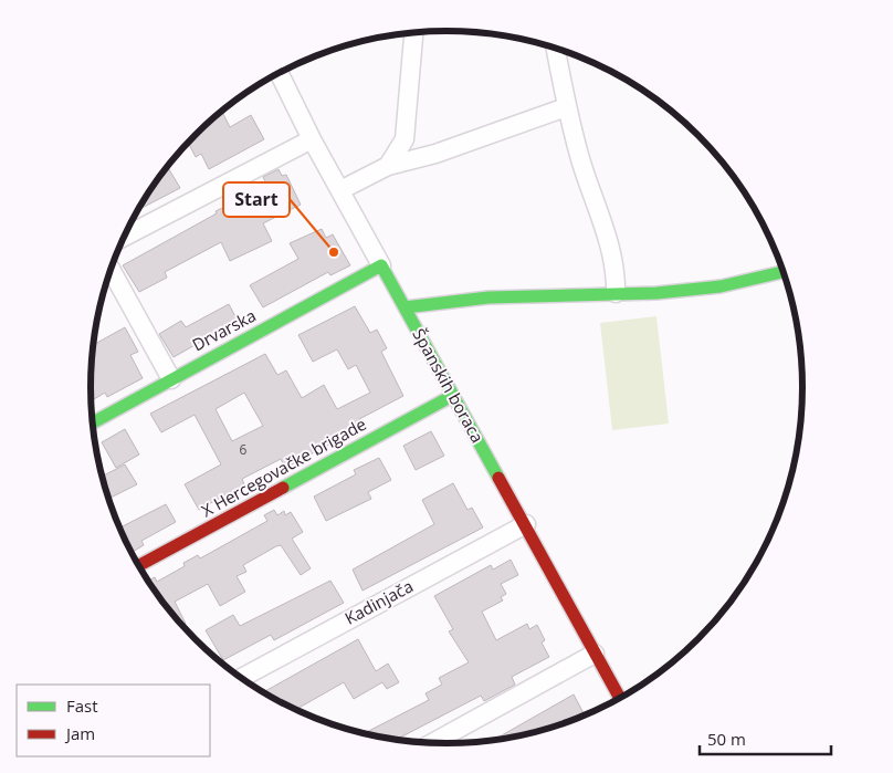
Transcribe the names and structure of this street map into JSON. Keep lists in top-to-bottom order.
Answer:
{
  "streets": {
    "main road": ["Drvarska", "Španskih boraca", "X Hercegovačke brigade"],
    "street": ["Kadinjača"]
  },
  "crossings": [
    ["Drvarska", "Španskih boraca"],
    ["Španskih boraca", "X Hercegovačke brigade"],
    ["Španskih boraca", "Kadinjača"]
  ],
  "places": ["Start"],
  "house_numbers": ["6"],
  "legend": ["Fast", "Jam"],
  "scale_bar": "50 m"
}
